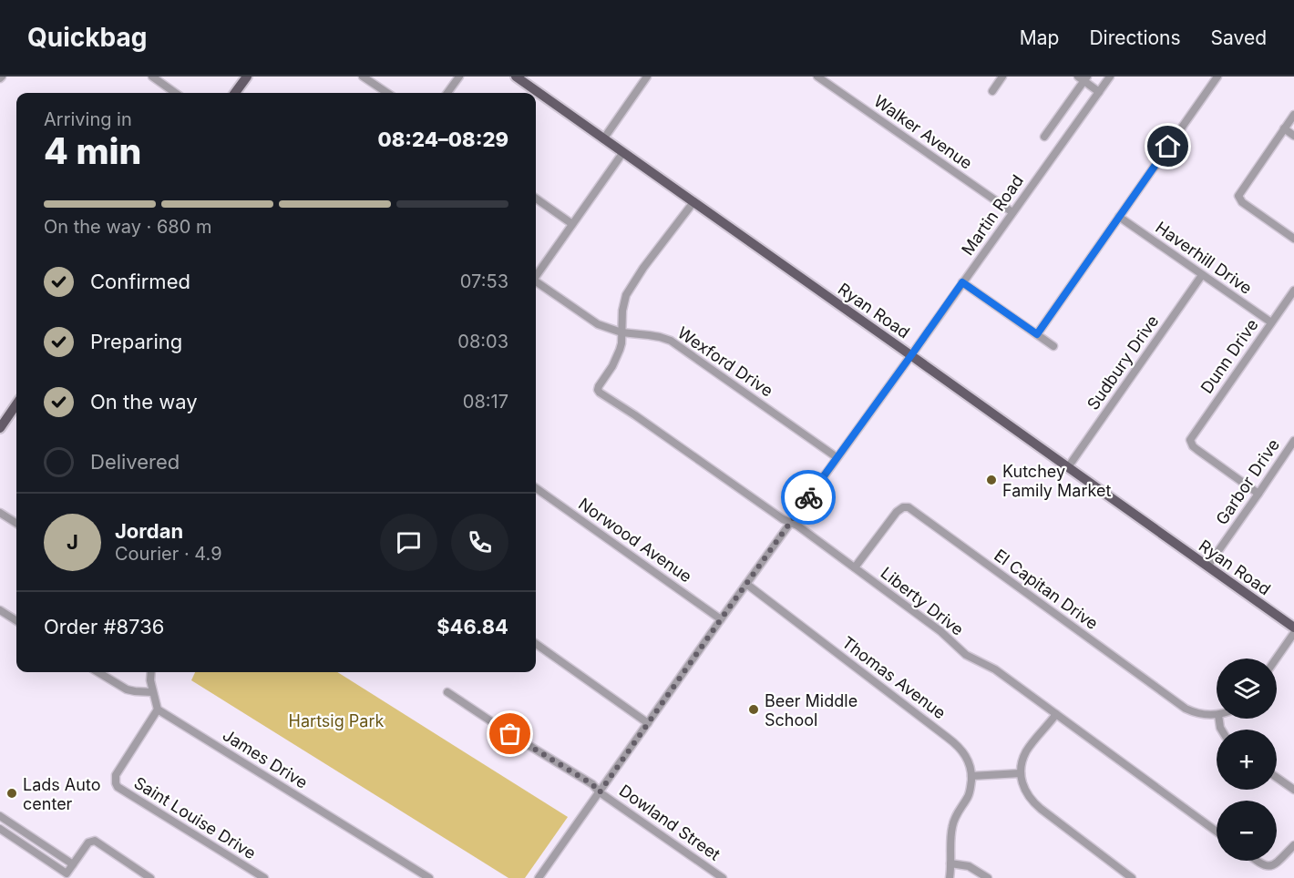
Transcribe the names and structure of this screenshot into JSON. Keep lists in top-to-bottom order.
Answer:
{
  "streets": {
    "main road": ["Ryan Road"],
    "street": [
      "Walker Avenue",
      "Martin Road",
      "Haverhill Drive",
      "Dunn Drive",
      "Wexford Drive",
      "Sudbury Drive",
      "Garbor Drive",
      "Norwood Avenue",
      "El Capitan Drive",
      "Liberty Drive",
      "Thomas Avenue",
      "James Drive",
      "Saint Louise Drive",
      "Dowland Street"
    ]
  },
  "crossings": [
    ["Walker Avenue", "Martin Road"],
    ["Martin Road", "Ryan Road"],
    ["Martin Road", "Wexford Drive"],
    ["Martin Road", "Norwood Avenue"],
    ["Martin Road", "Liberty Drive"],
    ["Martin Road", "Thomas Avenue"],
    ["Martin Road", "Dowland Street"],
    ["Haverhill Drive", "Dunn Drive"],
    ["Haverhill Drive", "Sudbury Drive"],
    ["Ryan Road", "Sudbury Drive"],
    ["Ryan Road", "Garbor Drive"],
    ["Dunn Drive", "Garbor Drive"],
    ["Wexford Drive", "Liberty Drive"],
    ["El Capitan Drive", "Liberty Drive"],
    ["James Drive", "Saint Louise Drive"]
  ],
  "parks": ["Hartsig Park"],
  "places": ["Kutchey Family Market", "Beer Middle School", "Lads Auto center"],
  "page": {
    "header": "Quickbag",
    "nav": ["Map", "Directions", "Saved"],
    "heading": ["4 min", "Arriving in", "08:24–08:29"],
    "panel": [
      "Jordan",
      "Courier · 4.9",
      "Order #8736",
      "$46.84"
    ],
    "bar": "On the way · 680 m",
    "list": [
      ["Confirmed", "07:53"],
      ["Preparing", "08:03"],
      ["On the way", "08:17"],
      "Delivered"
    ],
    "round": "J",
    "map_buttons": ["+", "−"]
  }
}
